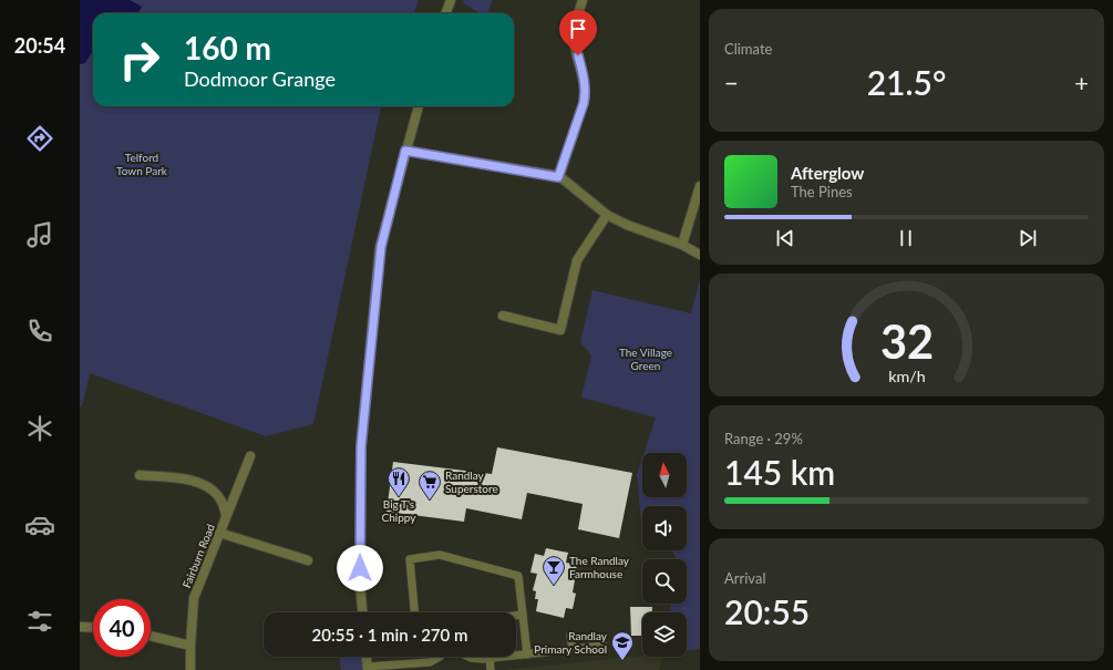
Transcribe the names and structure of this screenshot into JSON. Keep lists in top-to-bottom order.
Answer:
{
  "streets": {
    "street": ["Fairburn Road"]
  },
  "parks": ["Telford Town Park", "The Village Green"],
  "places": {
    "restaurant": ["Big T's Chippy"],
    "supermarket": ["Randlay Superstore"],
    "bar": ["The Randlay Farmhouse"],
    "school or university": ["Randlay Primary School"]
  },
  "north": "top",
  "page": {
    "tabs": "20:54",
    "tile": [
      "Climate",
      ["Range · 29%", "145 km"],
      ["Arrival", "20:55"]
    ],
    "turn": ["160 m", "Dodmoor Grange"],
    "heat": ["−", "21.5°", "+"],
    "song": ["Afterglow", "The Pines"],
    "limit": "40",
    "trip": "20:55 · 1 min · 270 m",
    "gauge": ["32", "km/h"]
  }
}
